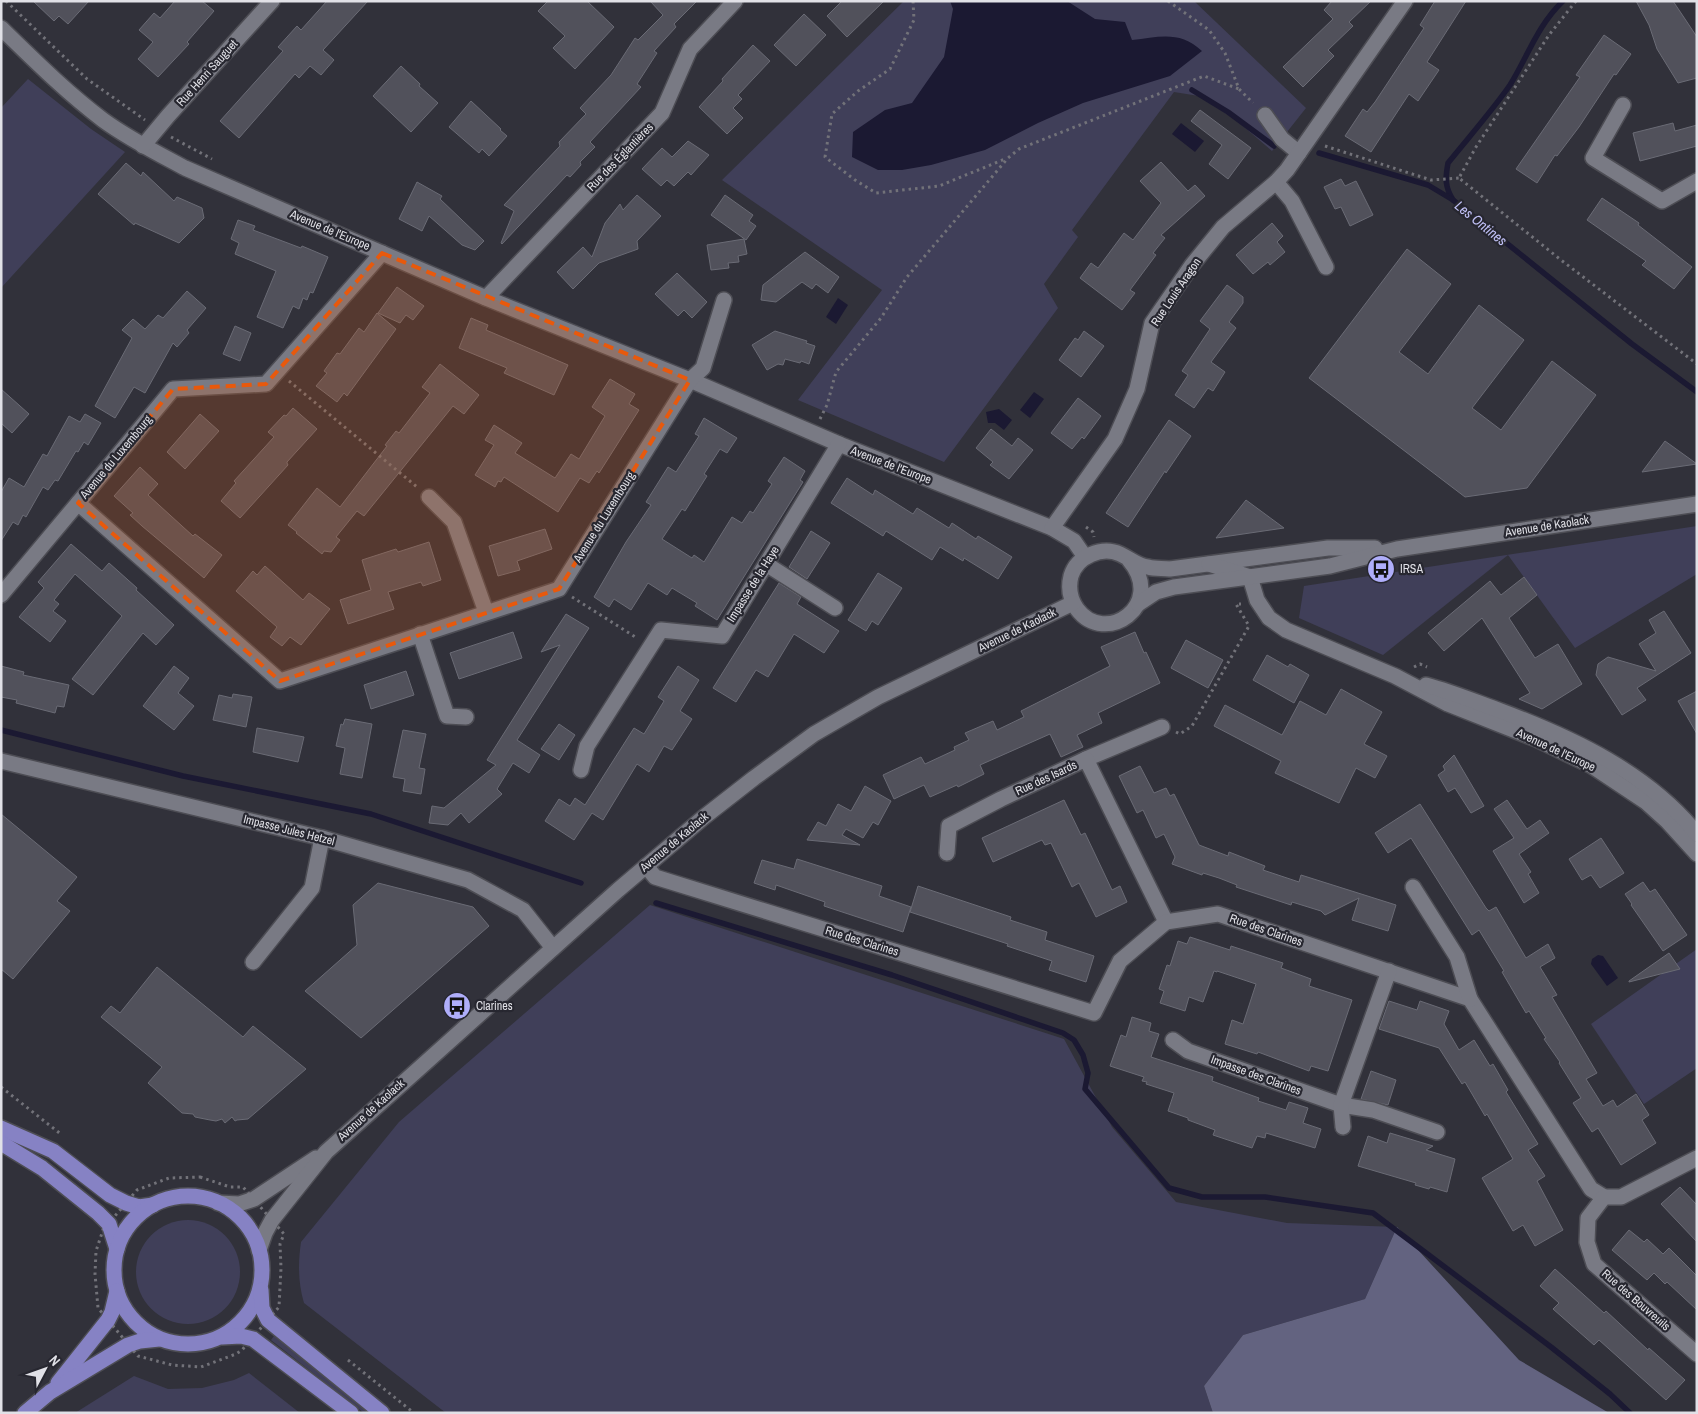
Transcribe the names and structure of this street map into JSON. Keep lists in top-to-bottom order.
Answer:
{
  "streets": {
    "street": [
      "Rue Henri Sauguet",
      "Rue des Églantières",
      "Avenue de l'Europe",
      "Rue Louis Aragon",
      "Avenue du Luxembourg",
      "Avenue de Kaolack",
      "Impasse de la Haye",
      "Rue des Isards",
      "Impasse Jules Hetzel",
      "Rue des Clarines",
      "Impasse des Clarines",
      "Rue des Bouvreuils"
    ]
  },
  "crossings": [
    ["Rue Henri Sauguet", "Avenue de l'Europe"],
    ["Rue des Églantières", "Avenue de l'Europe"],
    ["Avenue de l'Europe", "Rue Louis Aragon"],
    ["Avenue de l'Europe", "Avenue du Luxembourg"],
    ["Avenue de l'Europe", "Avenue de Kaolack"],
    ["Avenue de l'Europe", "Impasse de la Haye"],
    ["Avenue de Kaolack", "Impasse Jules Hetzel"],
    ["Avenue de Kaolack", "Rue des Clarines"],
    ["Rue des Isards", "Rue des Clarines"]
  ],
  "water": ["Les Ontines"],
  "places": {
    "bus stop": ["IRSA", "Clarines"]
  },
  "north": "top right"
}
